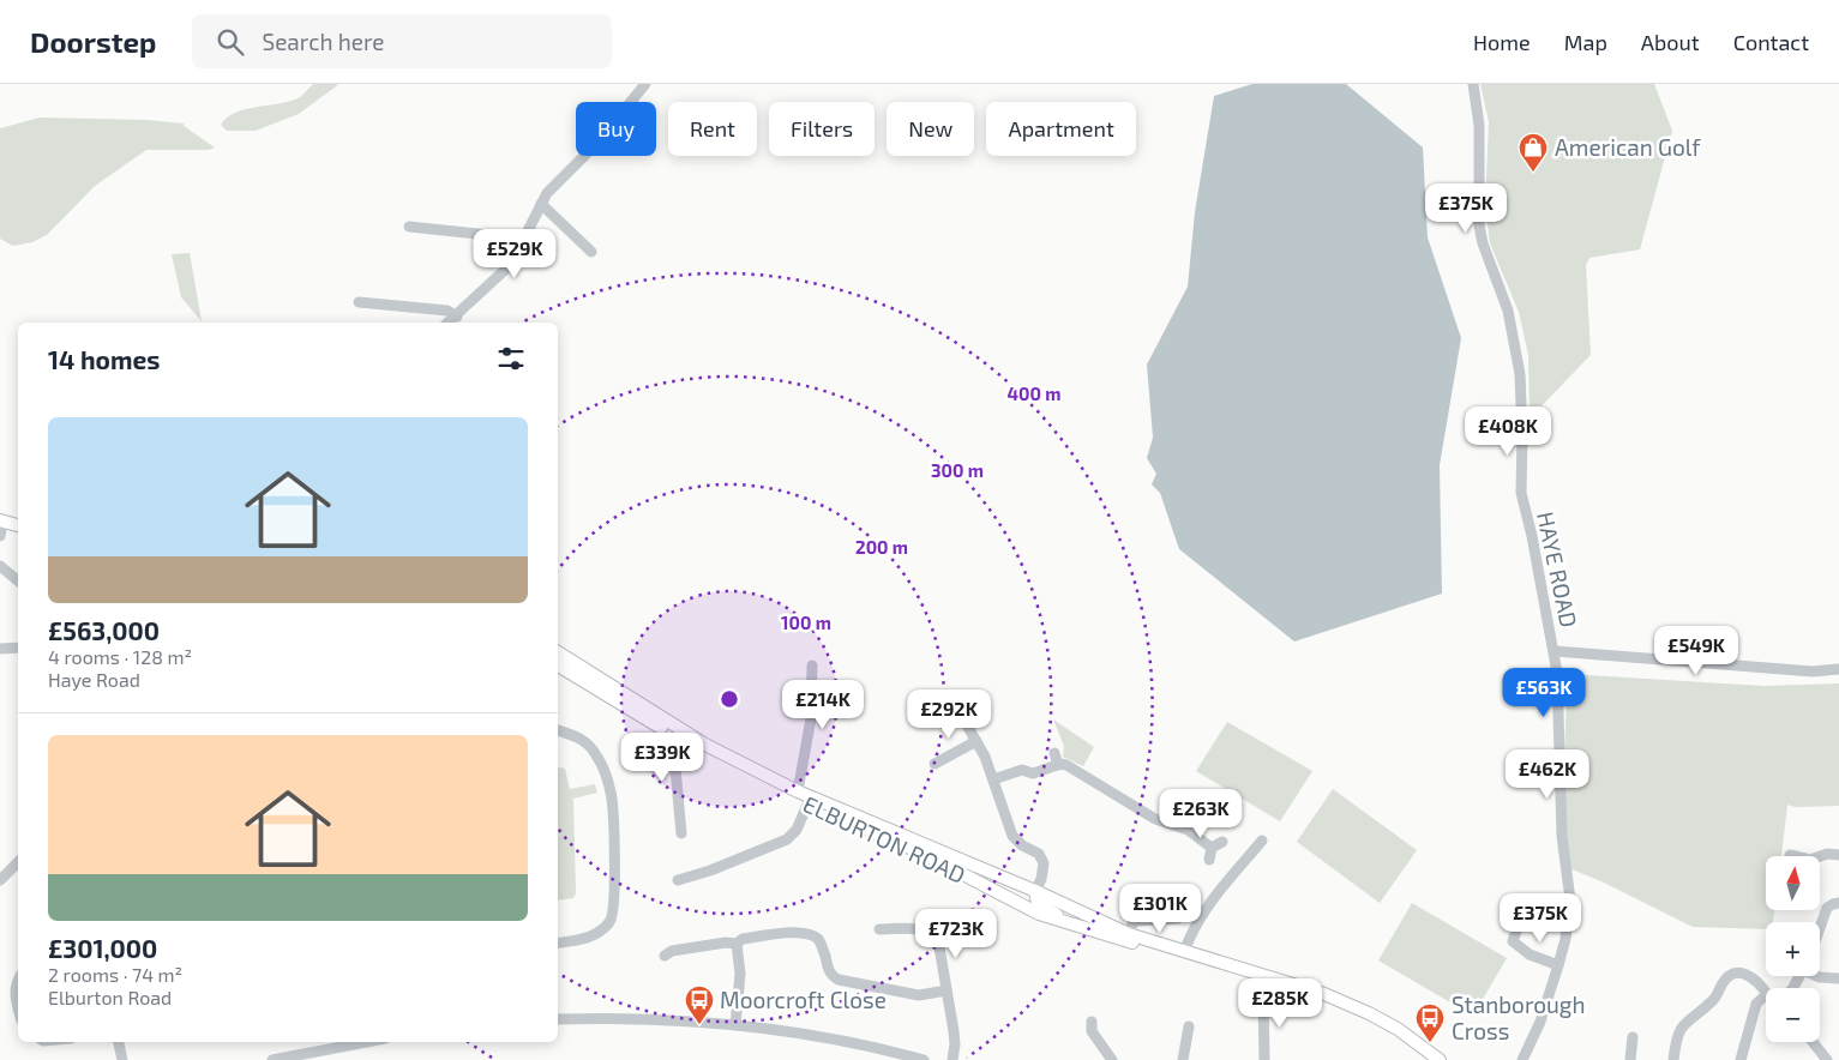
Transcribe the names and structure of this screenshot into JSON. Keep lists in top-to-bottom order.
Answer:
{
  "streets": {
    "main road": ["ELBURTON ROAD"],
    "street": ["HAYE ROAD"]
  },
  "places": {
    "shop": ["American Golf"],
    "bus stop": ["Moorcroft Close", "Stanborough Cross"]
  },
  "north": "top",
  "page": {
    "header": "Doorstep",
    "search": "Search here",
    "nav": [
      "Home",
      "Map",
      "About",
      "Contact"
    ],
    "chip": [
      "Buy",
      "Rent",
      "Filters",
      "New",
      "Apartment"
    ],
    "price": [
      "£375K",
      "£529K",
      "£408K",
      "£549K",
      "£563K",
      "£214K",
      "£292K",
      "£339K",
      "£462K",
      "£263K",
      "£301K",
      "£375K",
      "£723K",
      "£285K"
    ],
    "heading": "14 homes",
    "list": [
      {
        "name": "£563,000",
        "note": "4 rooms · 128 m² · Haye Road"
      },
      {
        "name": "£301,000",
        "note": "2 rooms · 74 m² · Elburton Road"
      }
    ],
    "map_buttons": ["+", "−"]
  },
  "rings": [
    "400 m",
    "300 m",
    "200 m",
    "100 m"
  ]
}
